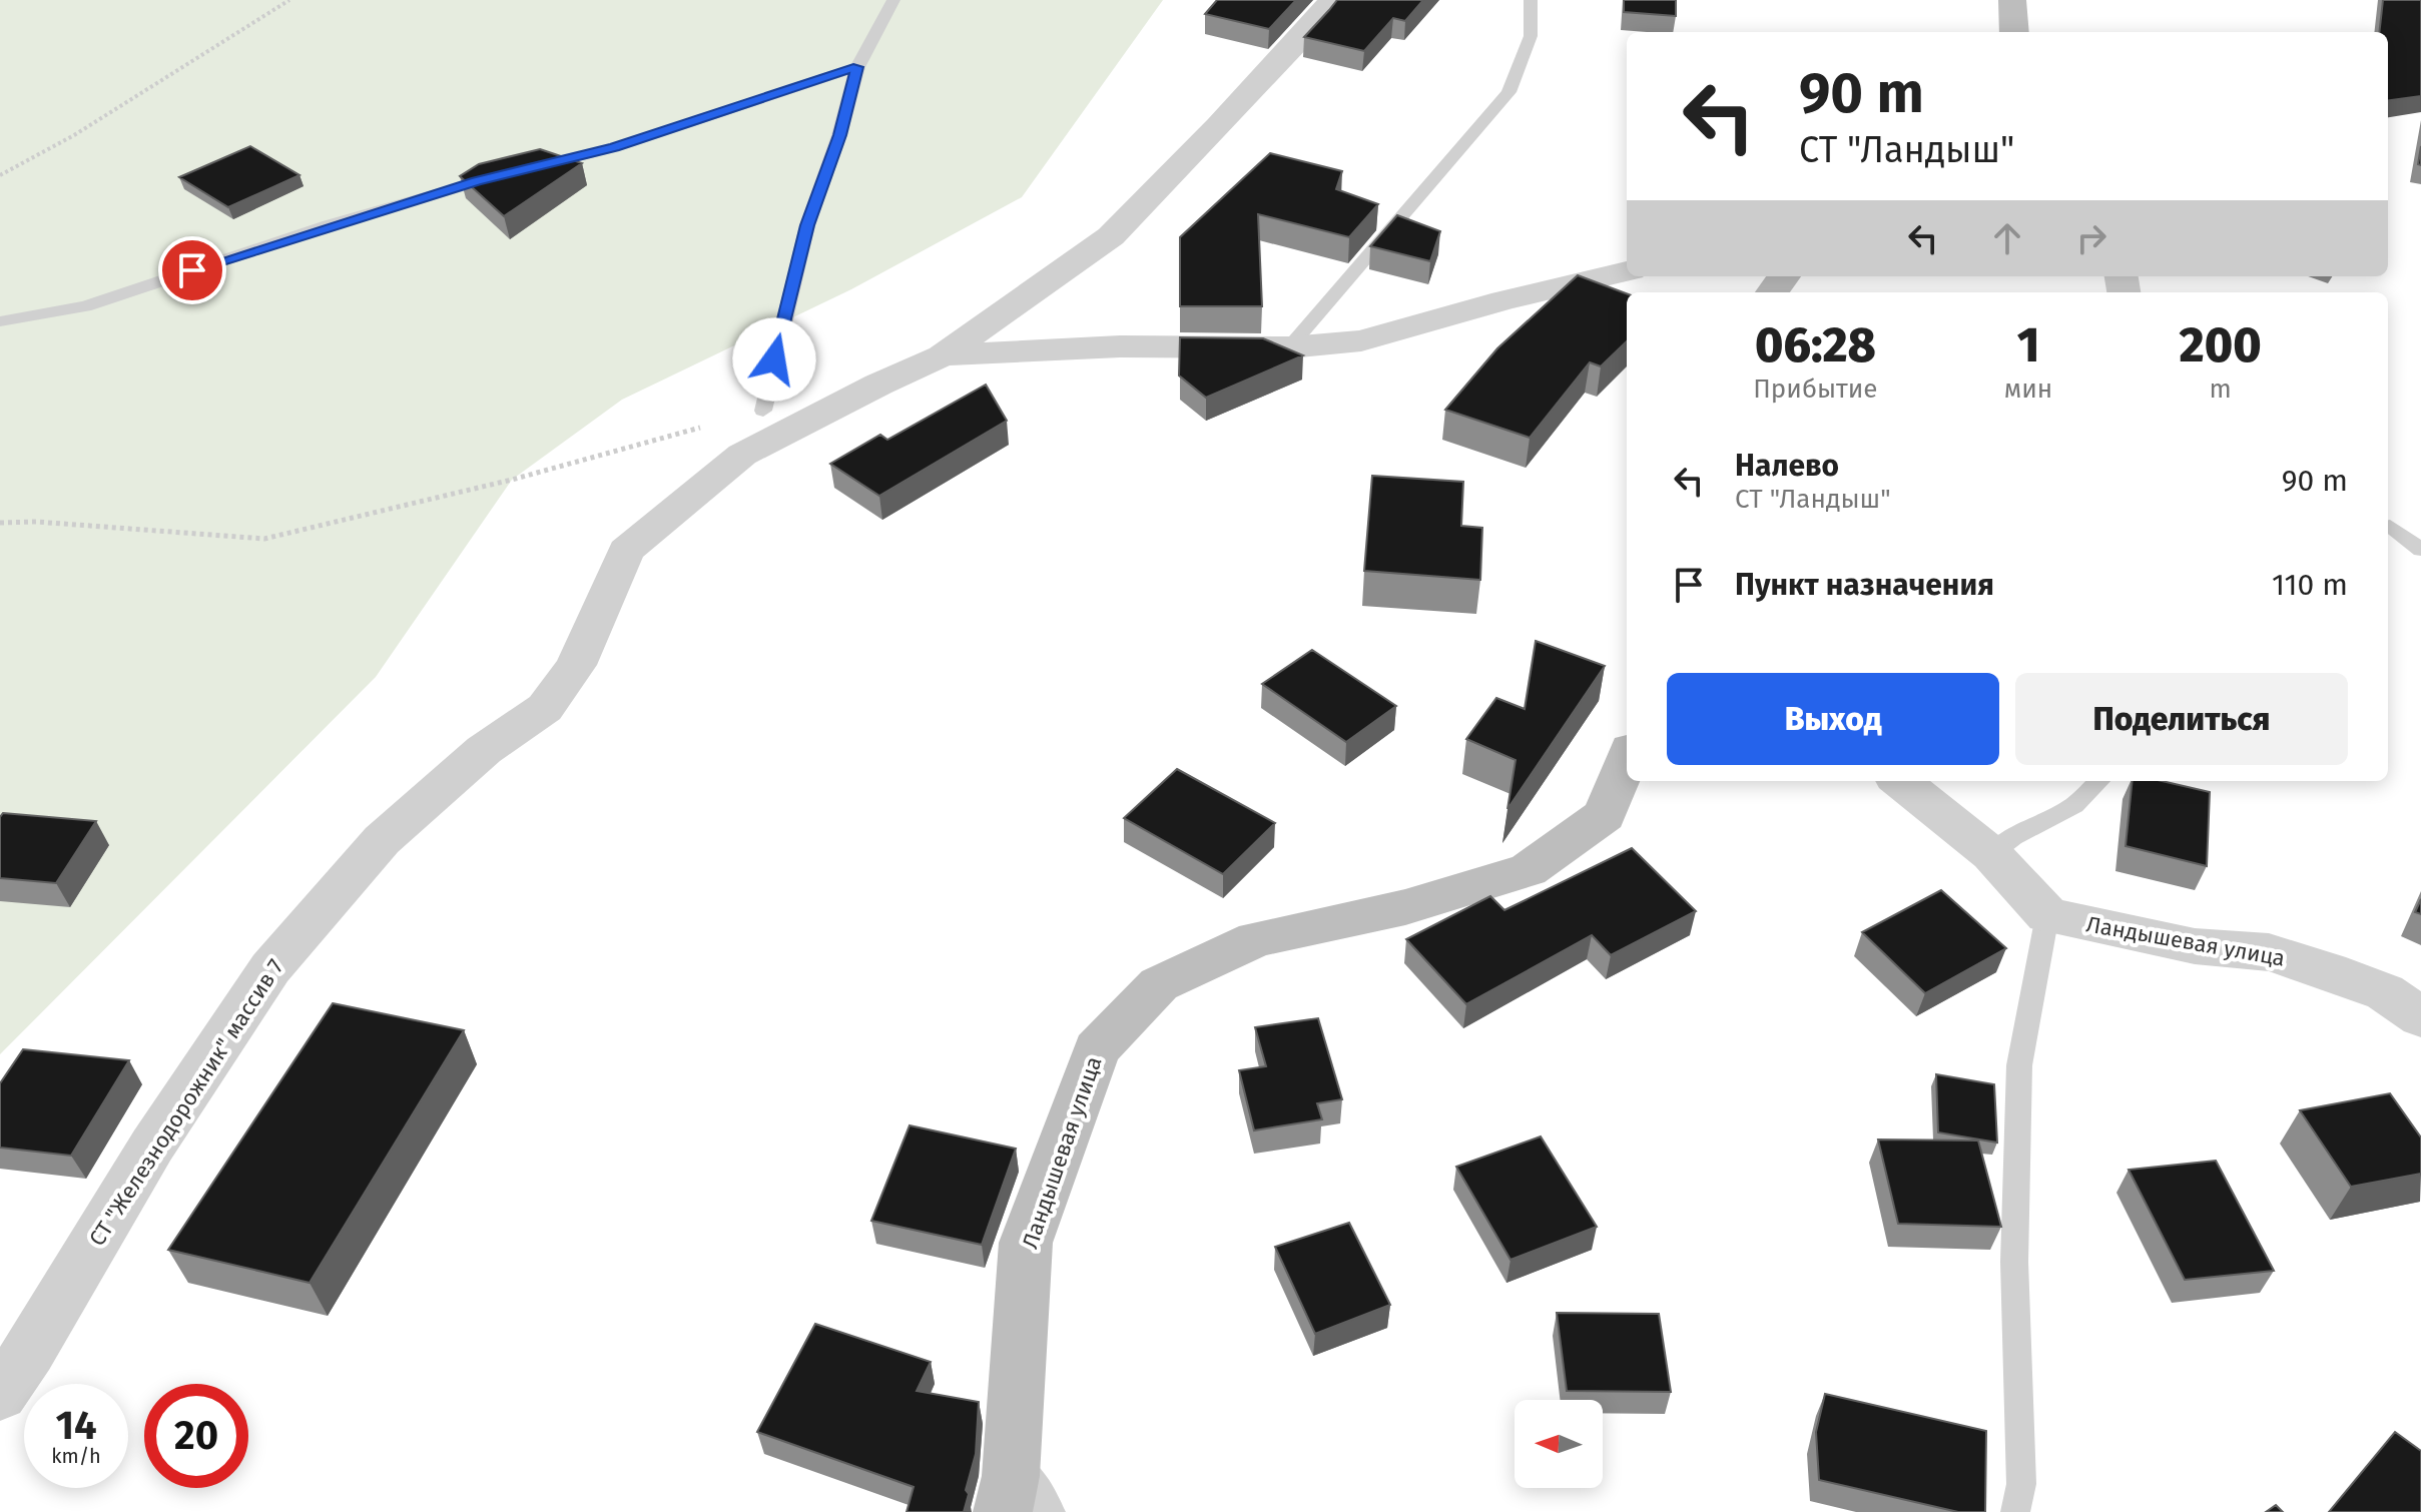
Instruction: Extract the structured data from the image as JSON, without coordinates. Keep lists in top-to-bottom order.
{
  "streets": {
    "street": ["Ландышевая улица", "СТ \"Железнодорожник\" массив 7"]
  },
  "north": "left",
  "page": {
    "turn": ["90 m", "СТ \"Ландыш\""],
    "eta": [
      "06:28",
      "Прибытие",
      "1",
      "мин",
      "200",
      "m"
    ],
    "list": [
      {
        "name": "Налево",
        "note": "СТ \"Ландыш\"",
        "value": "90 m"
      },
      {
        "name": "Пункт назначения",
        "value": "110 m"
      }
    ],
    "buttons": ["Выход", "Поделиться"],
    "speed": "14 km/h",
    "limit": "20"
  }
}
